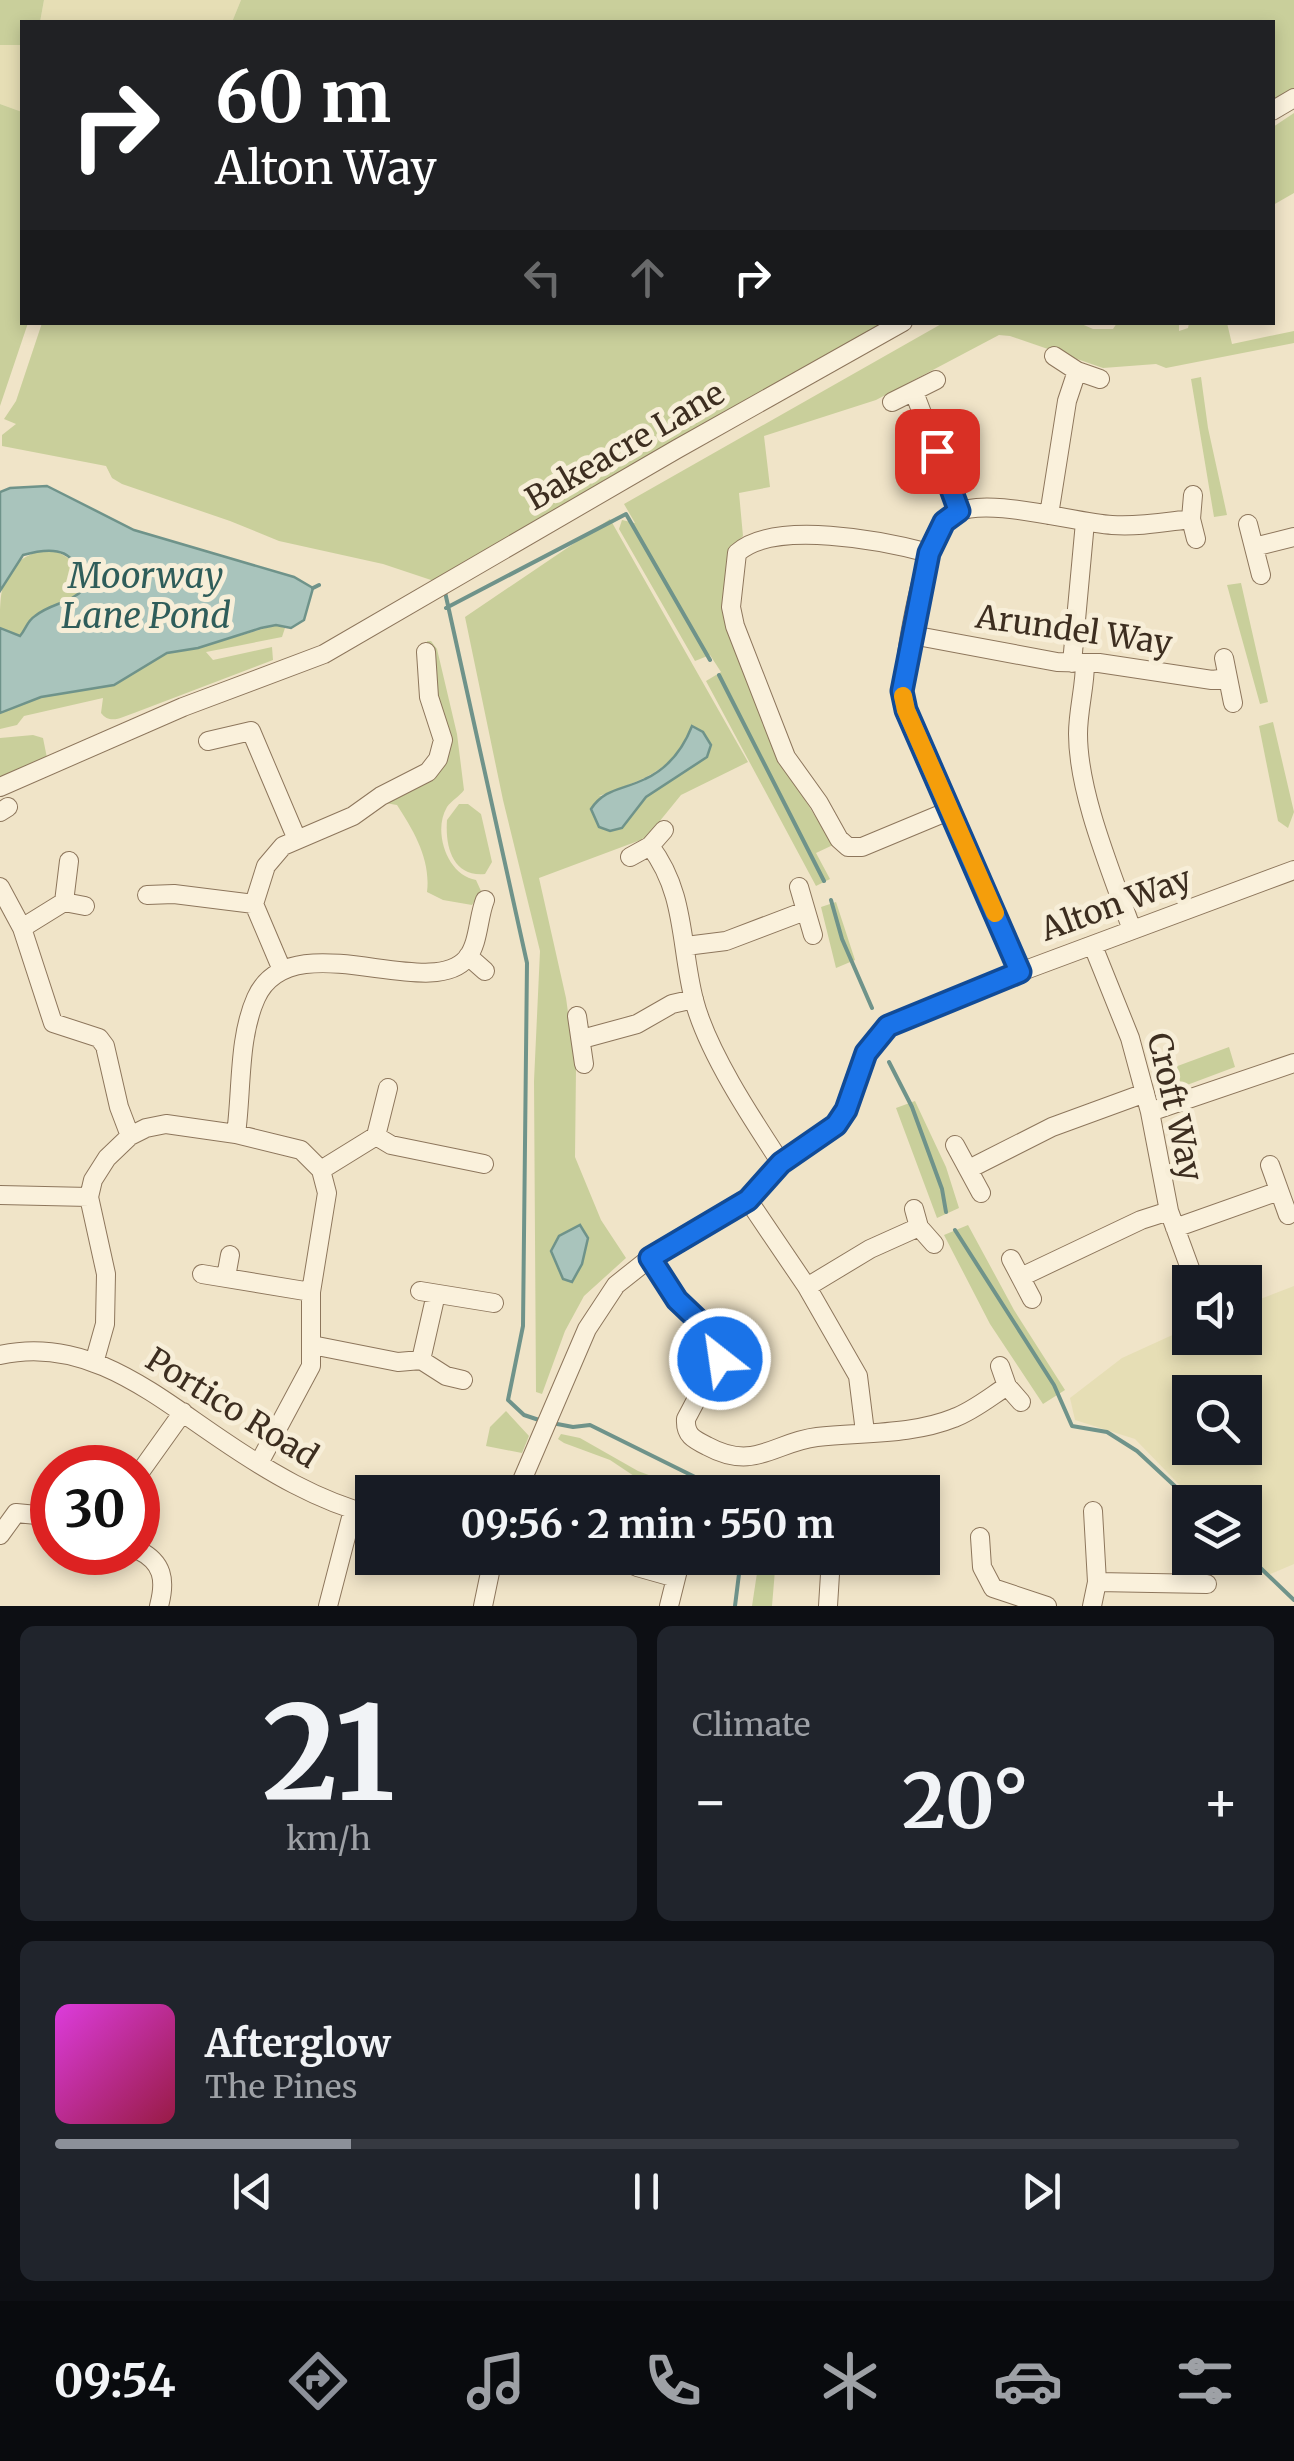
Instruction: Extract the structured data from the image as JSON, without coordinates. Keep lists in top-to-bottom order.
{
  "streets": {
    "street": [
      "Bakeacre Lane",
      "Arundel Way",
      "Alton Way",
      "Croft Way",
      "Portico Road"
    ]
  },
  "crossings": [
    ["Alton Way", "Croft Way"]
  ],
  "water": ["Moorway Lane Pond"],
  "page": {
    "turn": ["60 m", "Alton Way"],
    "limit": "30",
    "trip": "09:56 · 2 min · 550 m",
    "tile": [
      ["21", "km/h"],
      "Climate"
    ],
    "heat": ["−", "20°", "+"],
    "song": ["Afterglow", "The Pines"],
    "tabs": "09:54"
  }
}
